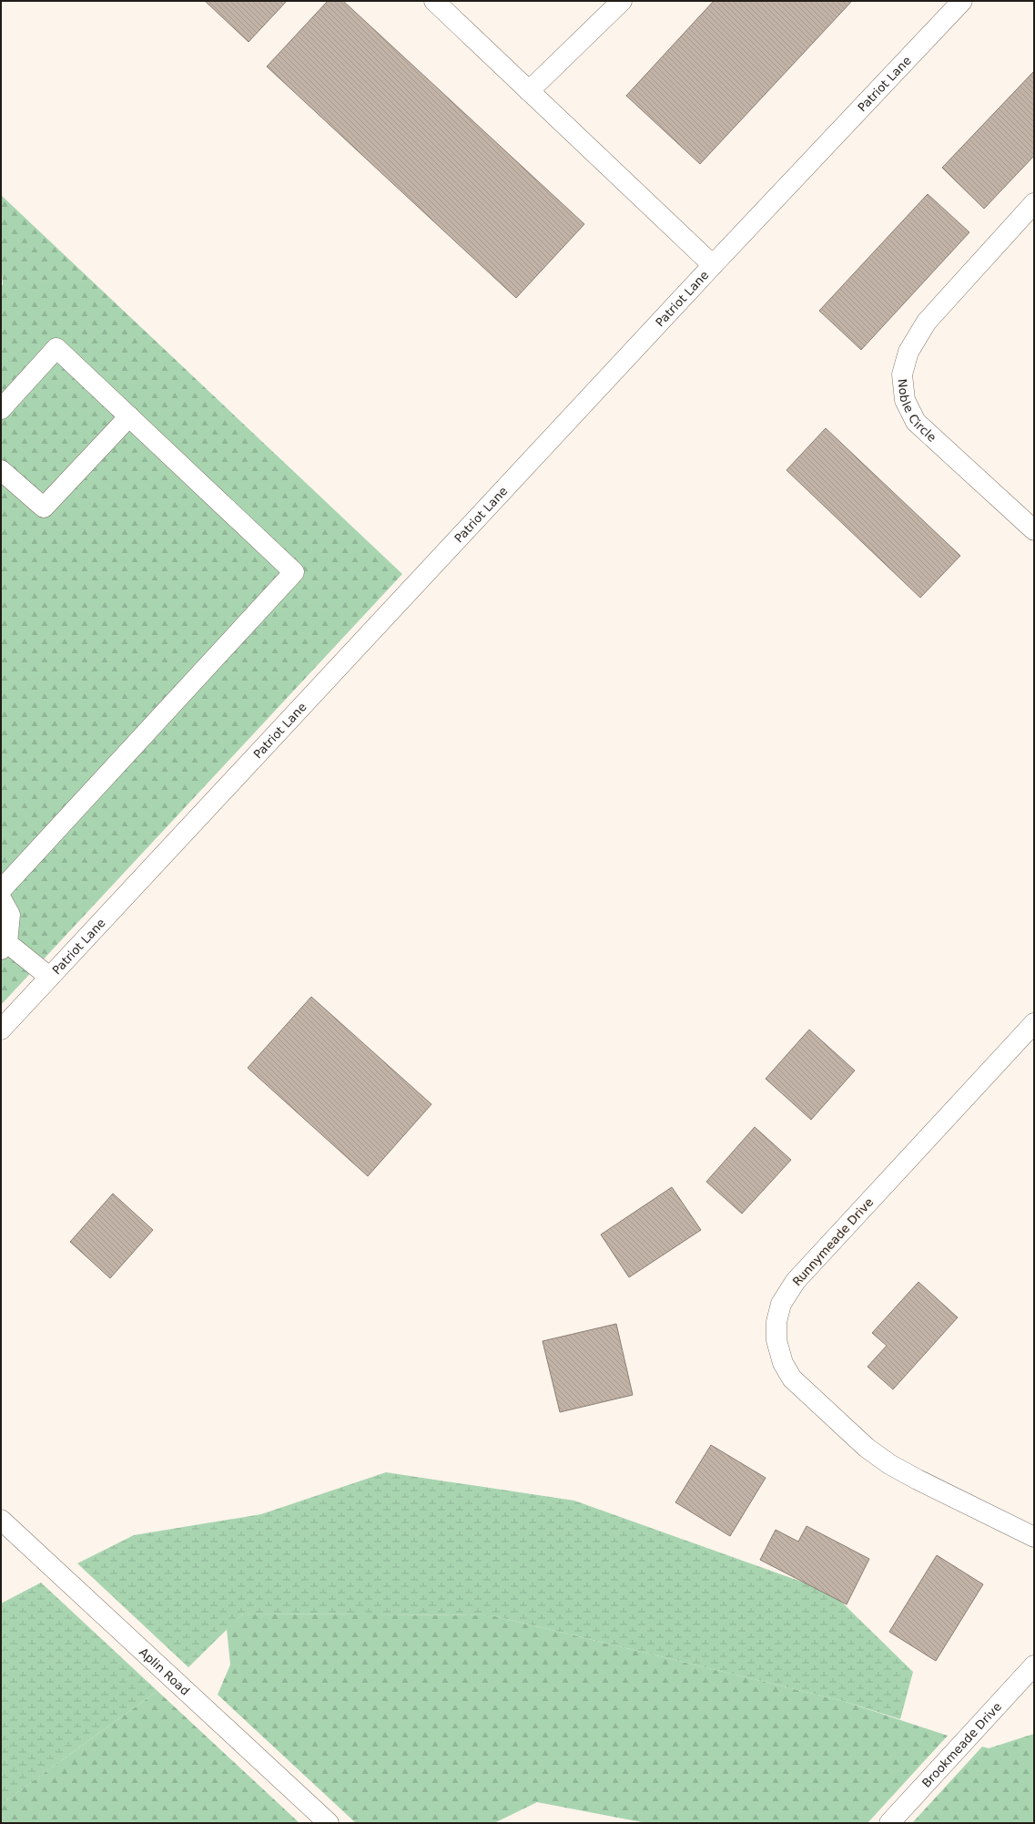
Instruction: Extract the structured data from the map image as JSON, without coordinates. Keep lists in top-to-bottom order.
{
  "streets": {
    "street": [
      "Patriot Lane",
      "Noble Circle",
      "Runnymeade Drive",
      "Aplin Road",
      "Brookmeade Drive"
    ]
  }
}
